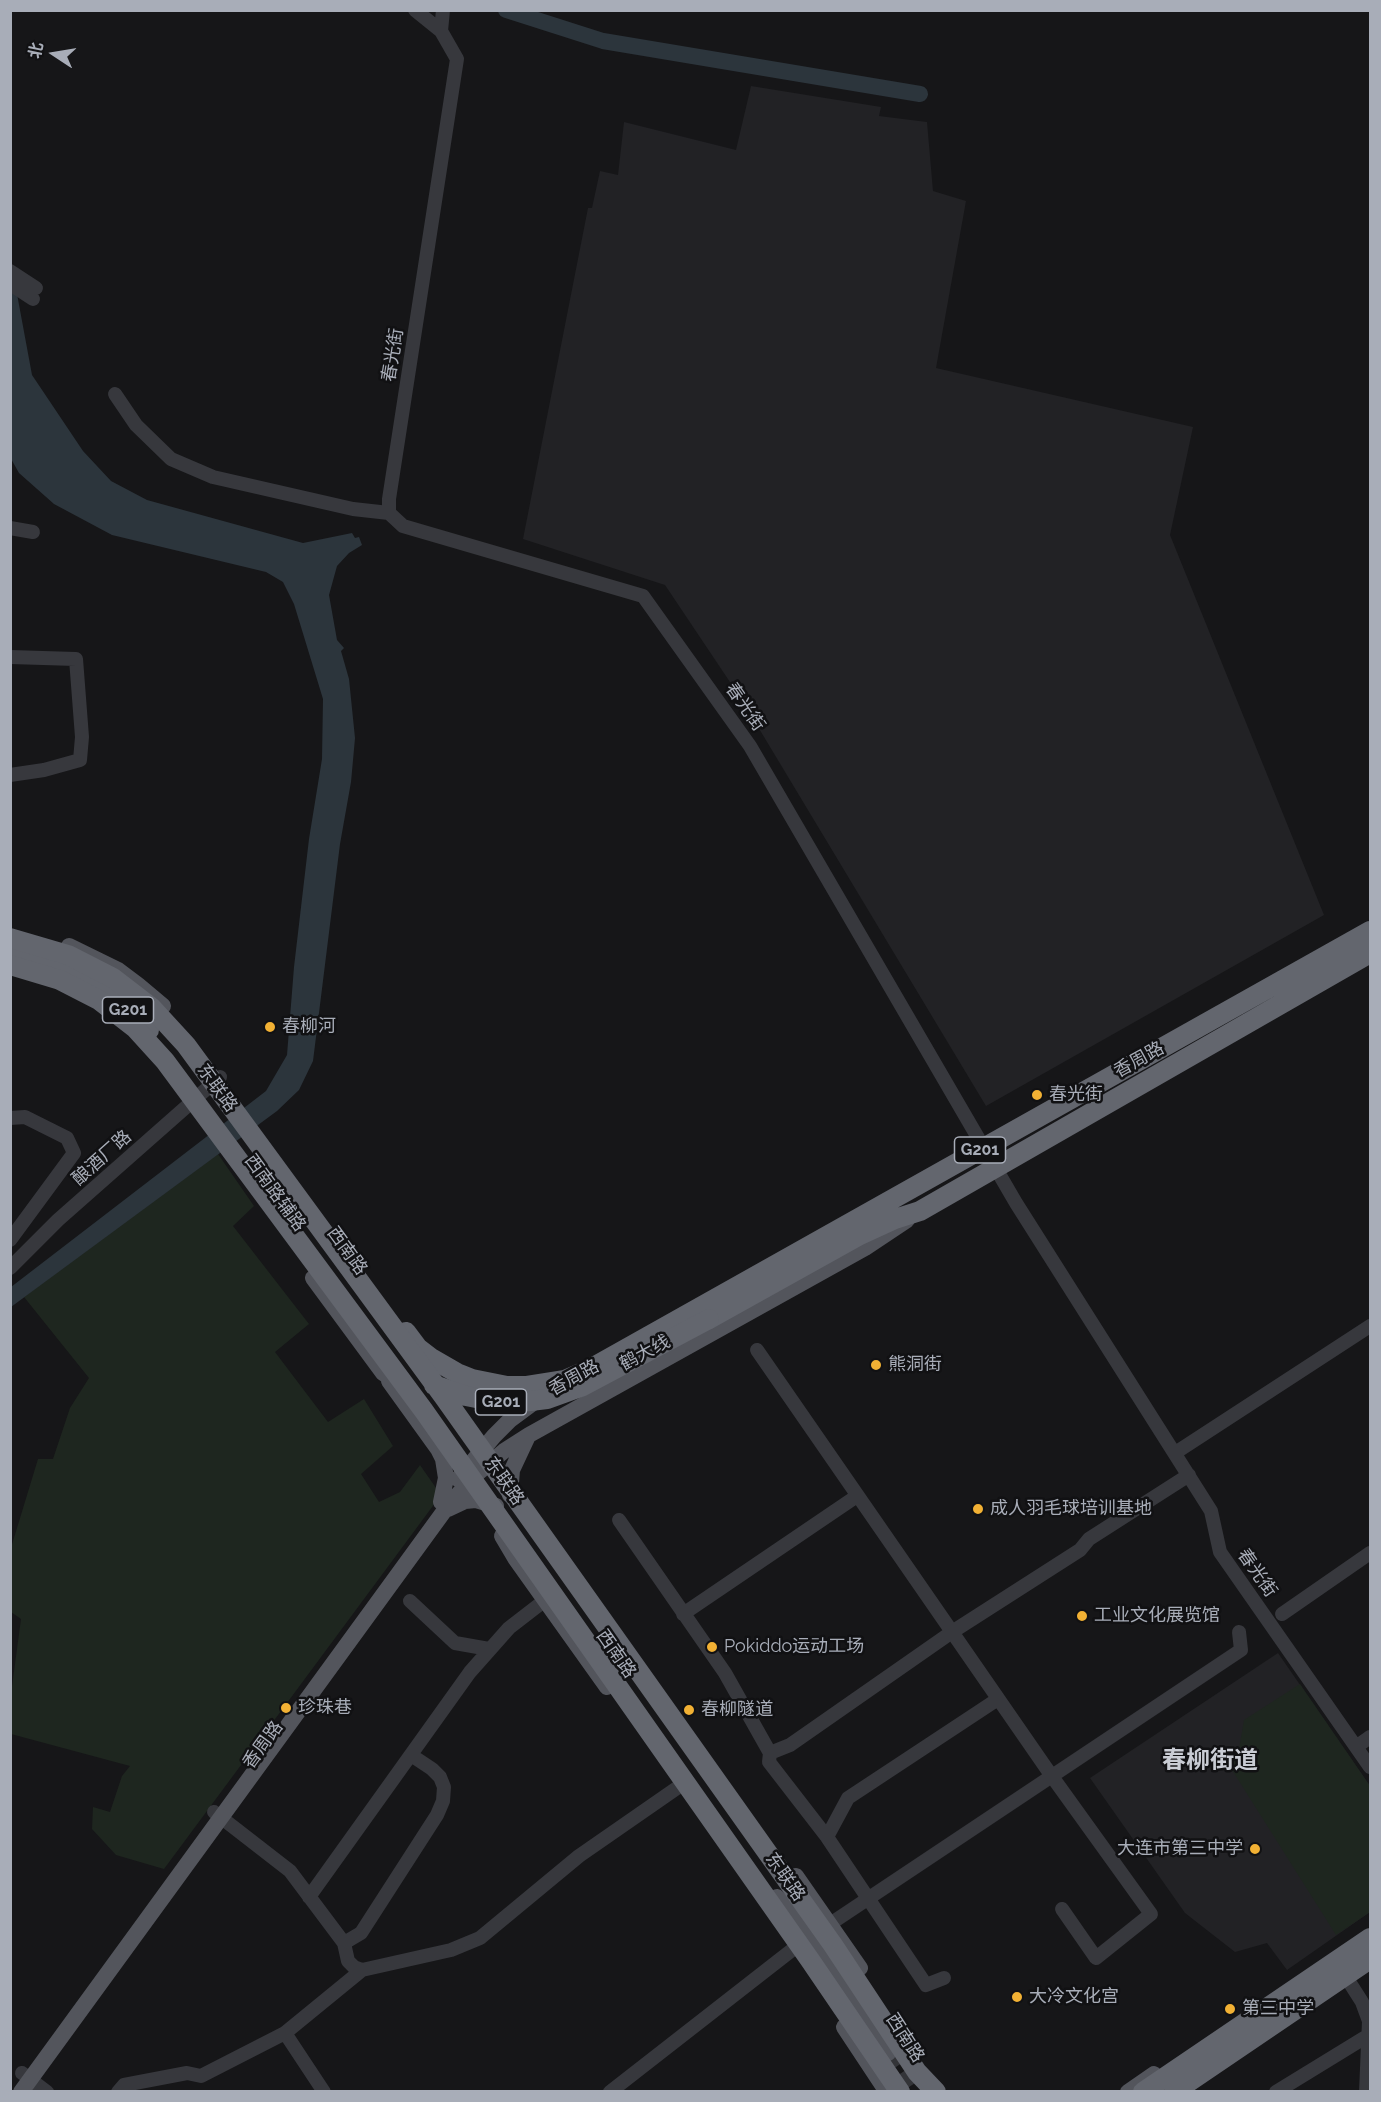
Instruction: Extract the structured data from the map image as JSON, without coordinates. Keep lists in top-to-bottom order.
{
  "streets": {
    "highway": [
      "G201",
      "香周路",
      "东联路",
      "西南路",
      "鹤大线"
    ],
    "main road": ["西南路辅路"],
    "street": ["春光街", "酿酒厂路"]
  },
  "crossings": [
    ["春光街", "香周路"],
    ["G201", "香周路"],
    ["G201", "西南路"],
    ["香周路", "东联路"],
    ["香周路", "西南路辅路"],
    ["香周路", "西南路"],
    ["香周路", "鹤大线"],
    ["东联路", "西南路辅路"],
    ["东联路", "西南路"],
    ["酿酒厂路", "西南路"],
    ["西南路辅路", "西南路"],
    ["西南路", "鹤大线"]
  ],
  "districts": ["春柳街道"],
  "places": [
    "春柳河",
    "春光街",
    "熊洞街",
    "成人羽毛球培训基地",
    "工业文化展览馆",
    "Pokiddo运动工场",
    "珍珠巷",
    "春柳隧道",
    "大连市第三中学",
    "大冷文化宫",
    "第三中学"
  ],
  "north": "left"
}
